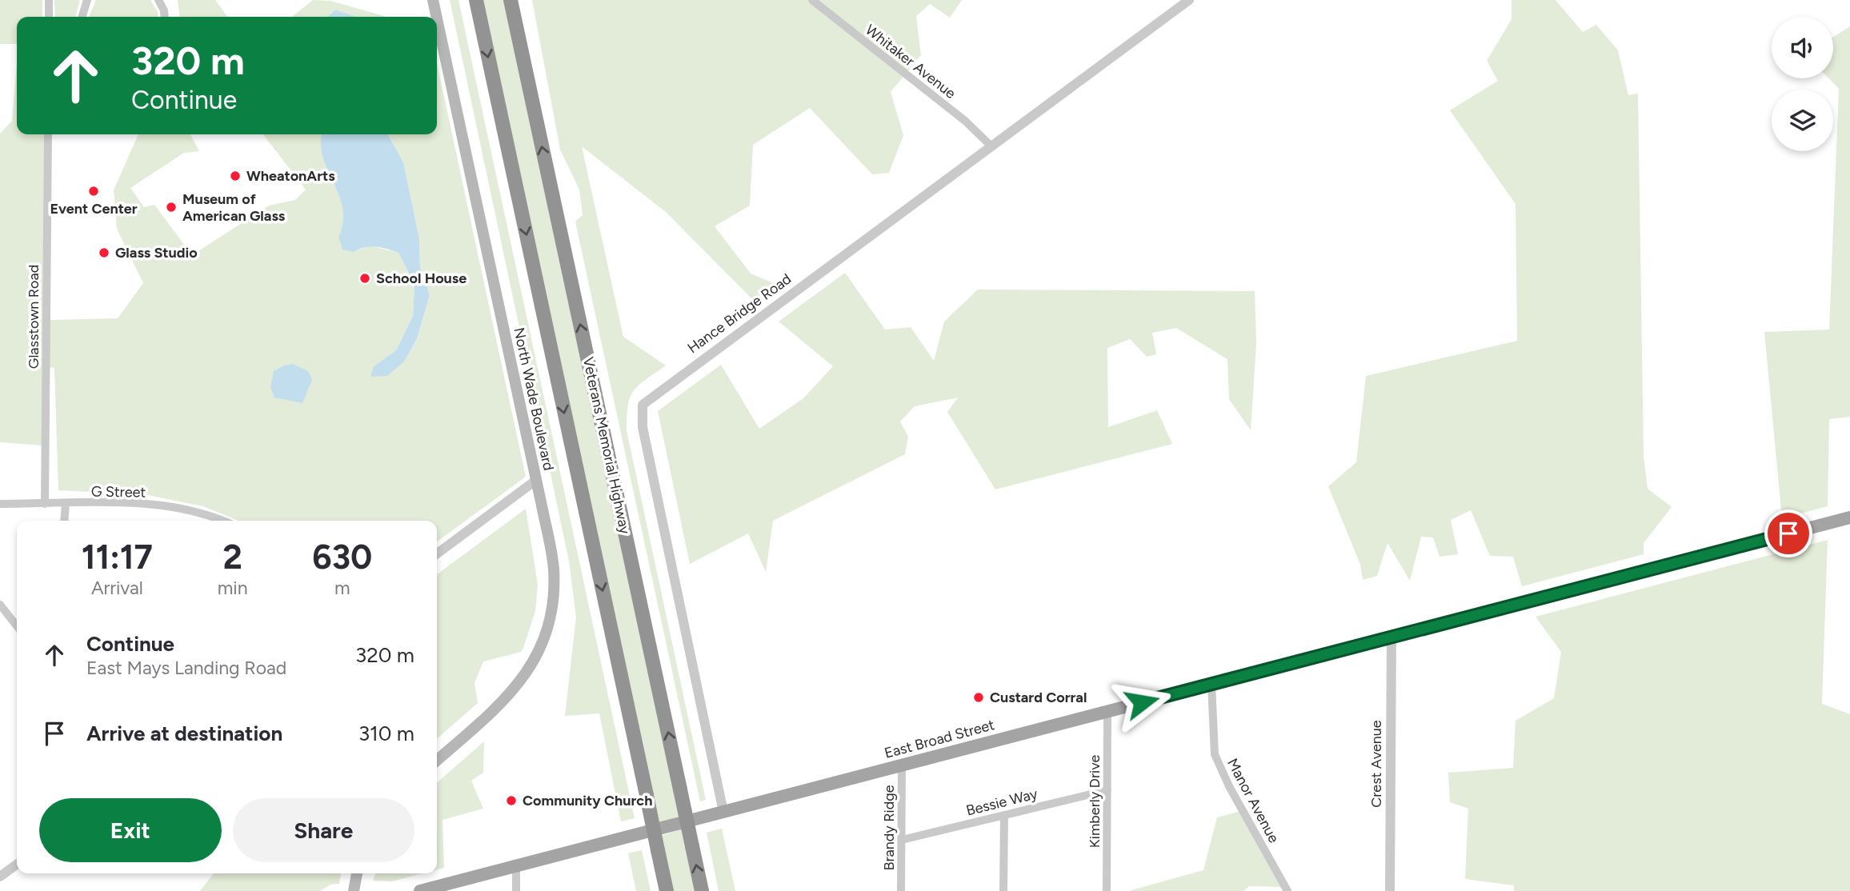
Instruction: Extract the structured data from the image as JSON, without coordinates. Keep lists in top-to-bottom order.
{
  "streets": {
    "highway": ["Veterans Memorial Highway"],
    "main road": ["North Wade Boulevard", "East Broad Street"],
    "street": [
      "Whitaker Avenue",
      "Hance Bridge Road",
      "Glasstown Road",
      "G Street",
      "Crest Avenue",
      "Manor Avenue",
      "Kimberly Drive",
      "Bessie Way",
      "Brandy Ridge"
    ]
  },
  "crossings": [
    ["Whitaker Avenue", "Hance Bridge Road"],
    ["Hance Bridge Road", "East Broad Street"],
    ["Glasstown Road", "G Street"],
    ["East Broad Street", "Crest Avenue"],
    ["East Broad Street", "Manor Avenue"],
    ["East Broad Street", "Kimberly Drive"],
    ["East Broad Street", "Brandy Ridge"],
    ["Kimberly Drive", "Bessie Way"],
    ["Bessie Way", "Brandy Ridge"]
  ],
  "places": [
    "WheatonArts",
    "Event Center",
    "Museum of American Glass",
    "Glass Studio",
    "School House",
    "Custard Corral",
    "Community Church"
  ],
  "page": {
    "turn": ["320 m", "Continue"],
    "eta": [
      "11:17",
      "Arrival",
      "2",
      "min",
      "630",
      "m"
    ],
    "list": [
      {
        "name": "Continue",
        "note": "East Mays Landing Road",
        "value": "320 m"
      },
      {
        "name": "Arrive at destination",
        "value": "310 m"
      }
    ],
    "buttons": ["Exit", "Share"]
  }
}
